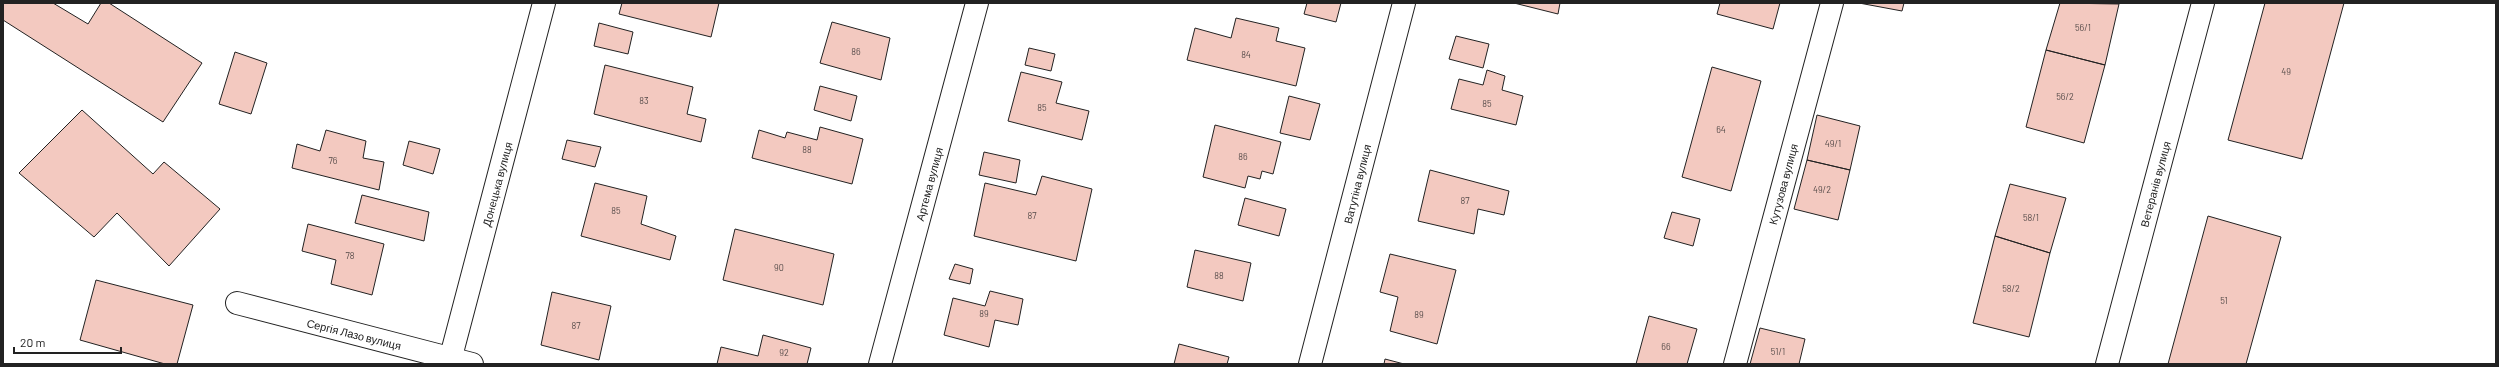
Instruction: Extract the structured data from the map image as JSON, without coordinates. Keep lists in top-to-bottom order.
{
  "streets": {
    "street": [
      "Донецька вулиця",
      "Артема вулиця",
      "Ватутіна вулиця",
      "Кутузова вулиця",
      "Ветеранів вулиця",
      "Сергія Лазо вулиця"
    ]
  },
  "crossings": [
    ["Донецька вулиця", "Сергія Лазо вулиця"]
  ],
  "house_numbers": [
    "56/1",
    "86",
    "84",
    "49",
    "56/2",
    "83",
    "85",
    "85",
    "64",
    "49/1",
    "88",
    "86",
    "76",
    "49/2",
    "87",
    "85",
    "87",
    "58/1",
    "78",
    "90",
    "88",
    "58/2",
    "51",
    "89",
    "89",
    "87",
    "66",
    "51/1",
    "92"
  ],
  "scale_bar": "20 m"
}
